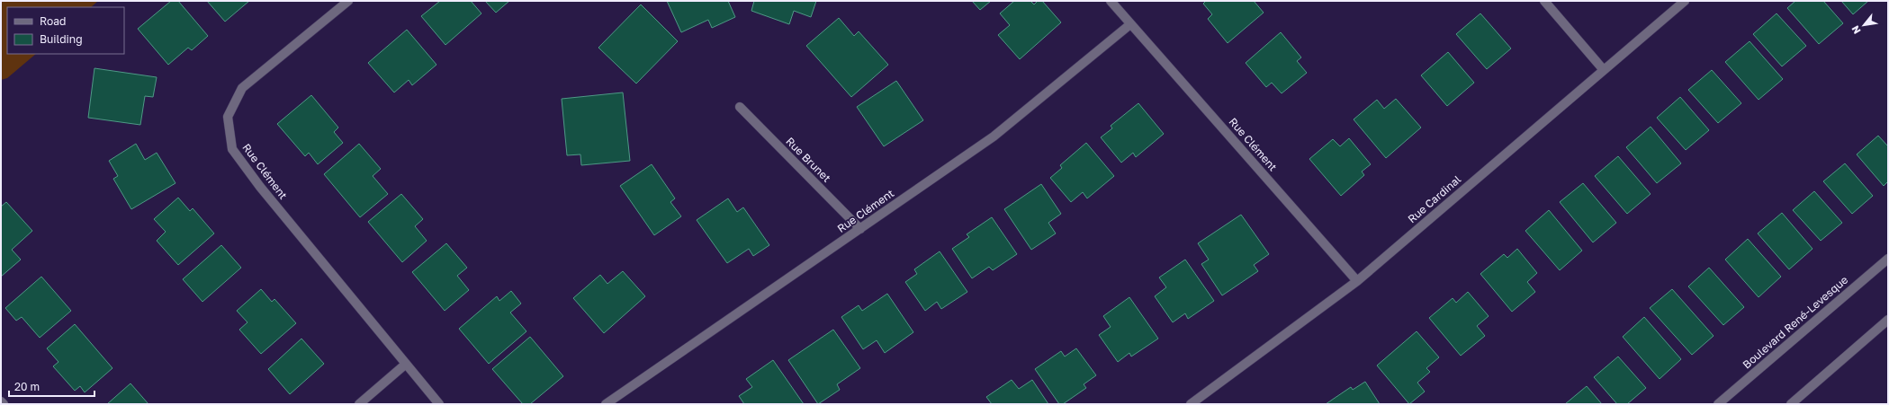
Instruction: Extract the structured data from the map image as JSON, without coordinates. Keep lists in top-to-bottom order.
{
  "streets": {
    "street": [
      "Rue Clément",
      "Rue Brunet",
      "Rue Cardinal",
      "Boulevard René-Levesque"
    ]
  },
  "crossings": [
    ["Rue Clément", "Rue Brunet"],
    ["Rue Clément", "Rue Cardinal"]
  ],
  "legend": ["Road", "Building"],
  "scale_bar": "20 m",
  "north": "bottom left"
}
